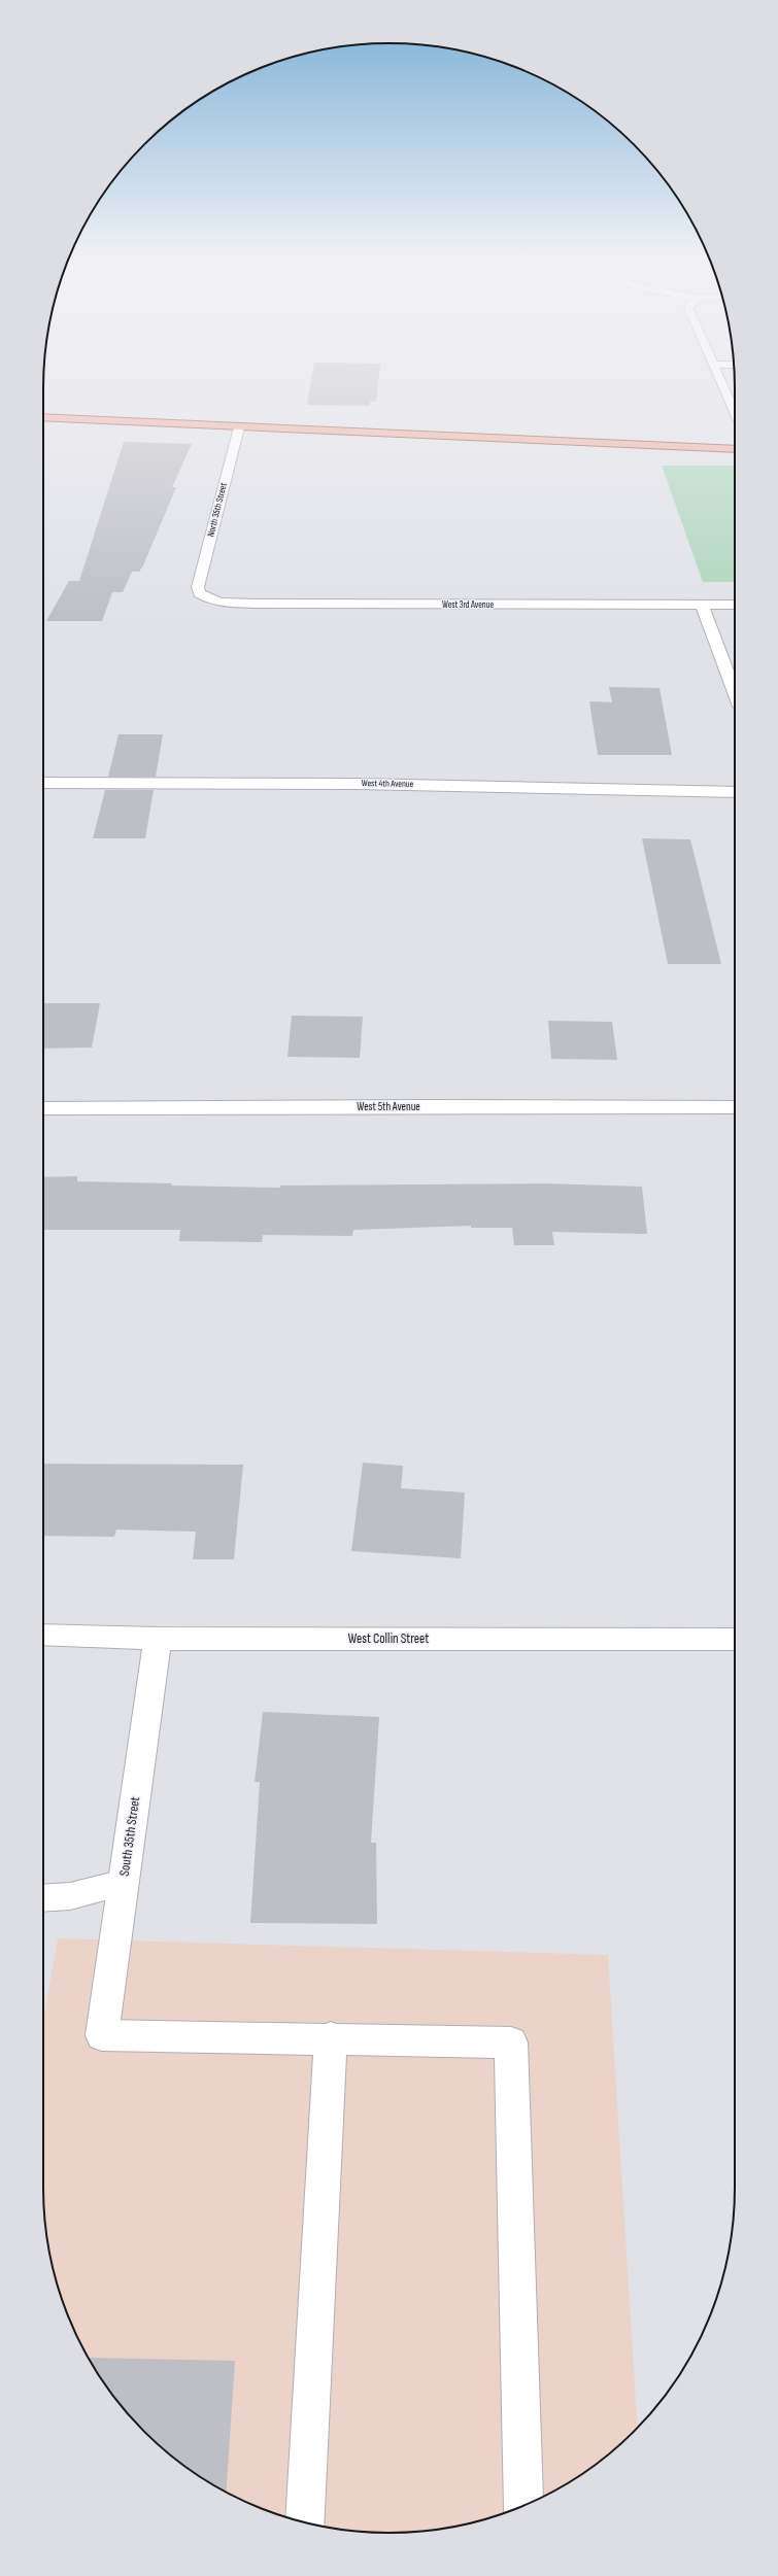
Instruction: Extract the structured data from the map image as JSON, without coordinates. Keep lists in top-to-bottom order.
{
  "streets": {
    "street": [
      "North 35th Street",
      "West 3rd Avenue",
      "West 4th Avenue",
      "West 5th Avenue",
      "West Collin Street",
      "South 35th Street"
    ]
  },
  "crossings": [
    ["North 35th Street", "West 3rd Avenue"],
    ["West Collin Street", "South 35th Street"]
  ]
}
